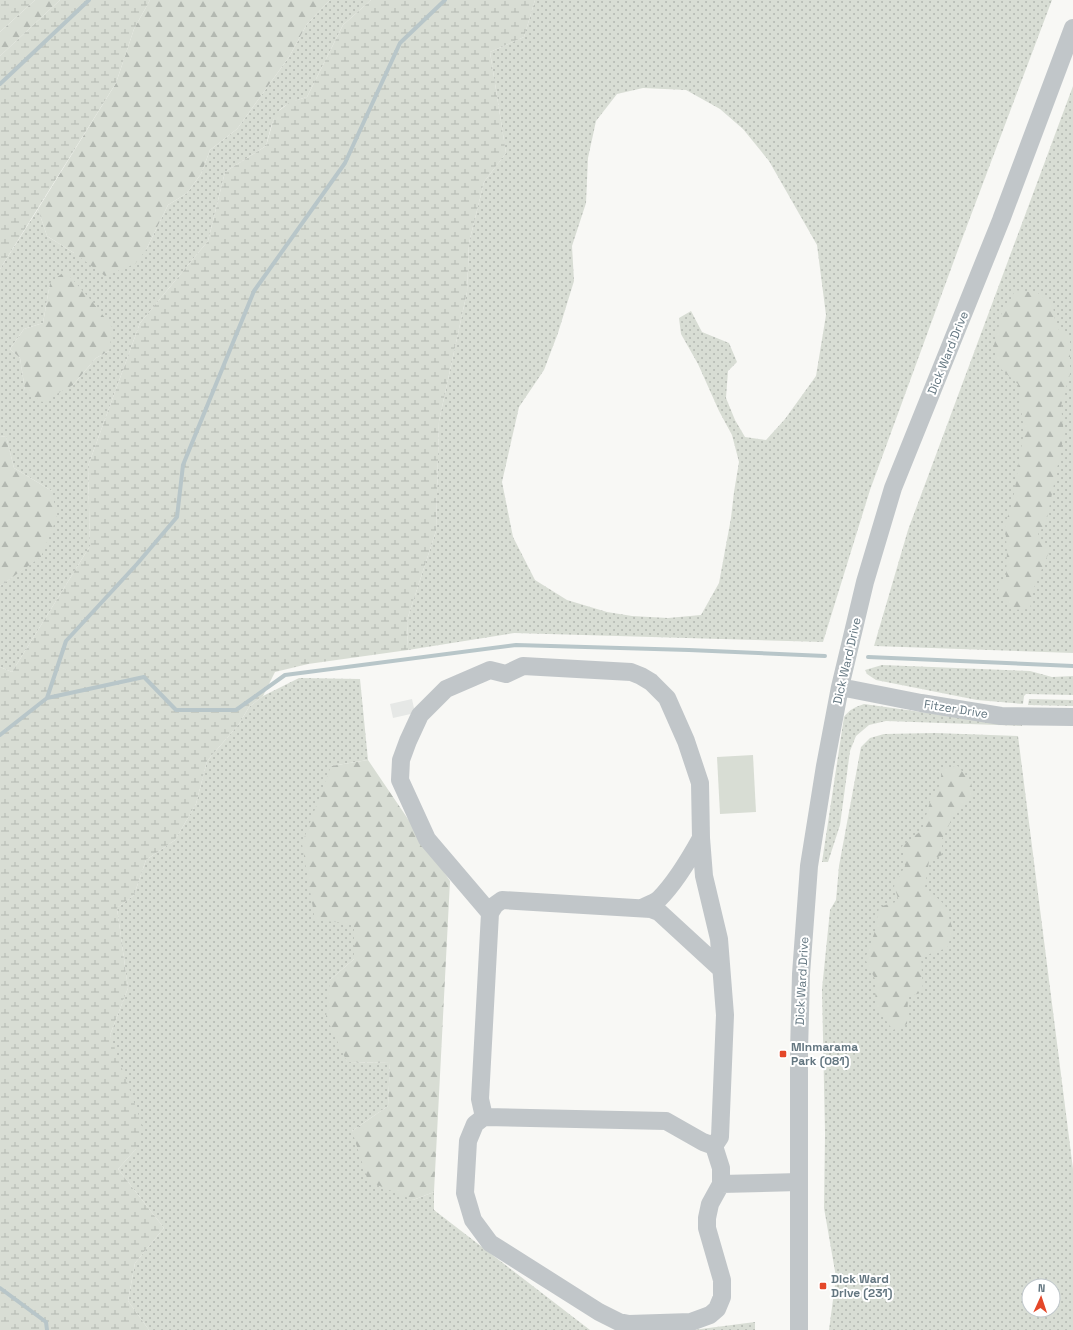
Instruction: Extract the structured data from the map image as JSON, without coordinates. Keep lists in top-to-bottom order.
{
  "streets": {
    "street": ["Dick Ward Drive", "Fitzer Drive"]
  },
  "crossings": [
    ["Dick Ward Drive", "Fitzer Drive"]
  ],
  "places": {
    "transit": ["Minmarama Park (081)", "Dick Ward Drive (231)"]
  },
  "north": "top"
}
